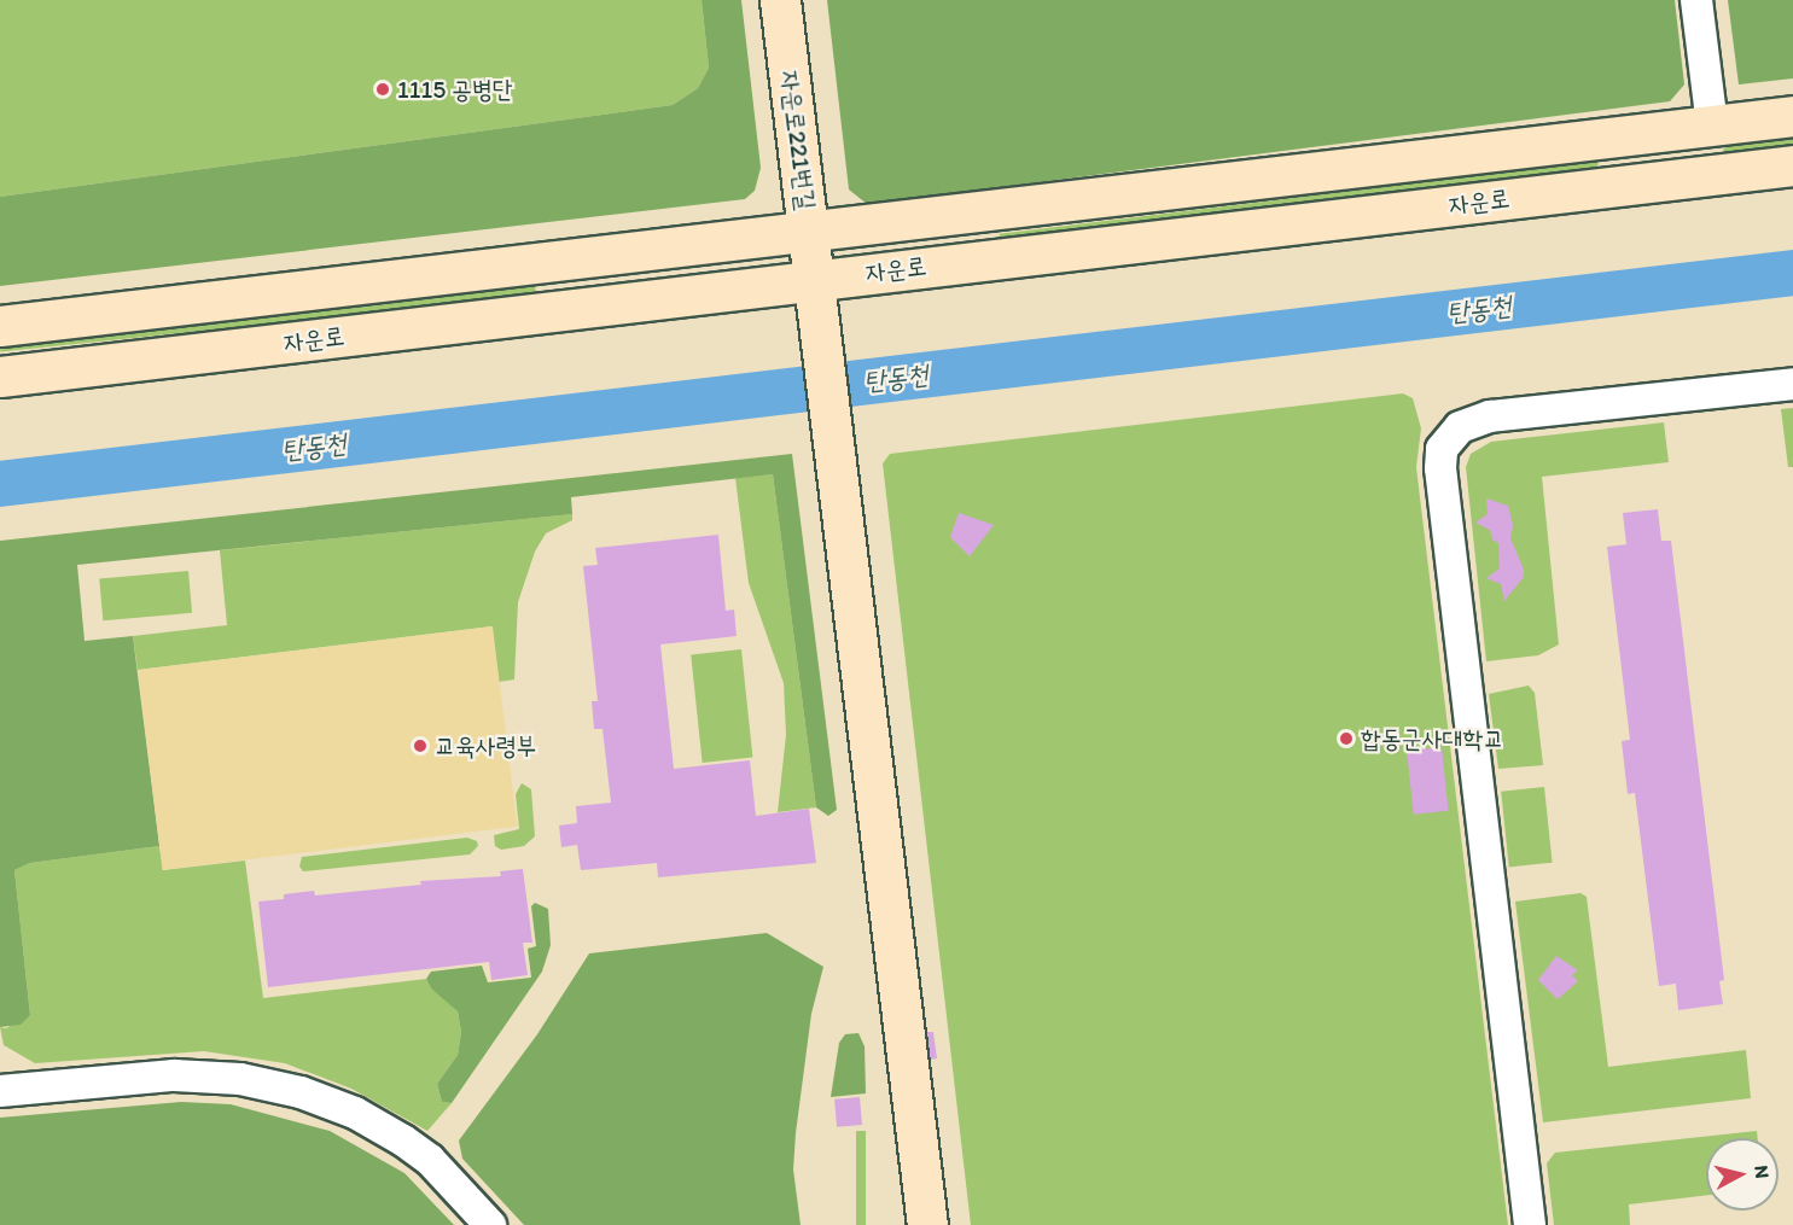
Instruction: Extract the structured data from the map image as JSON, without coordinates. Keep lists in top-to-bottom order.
{
  "streets": {
    "street": ["자운로221번길", "자운로"]
  },
  "crossings": [
    ["자운로221번길", "자운로"]
  ],
  "water": ["탄동천"],
  "places": ["1115 공병단", "합동군사대학교", "교육사령부"],
  "north": "right"
}
